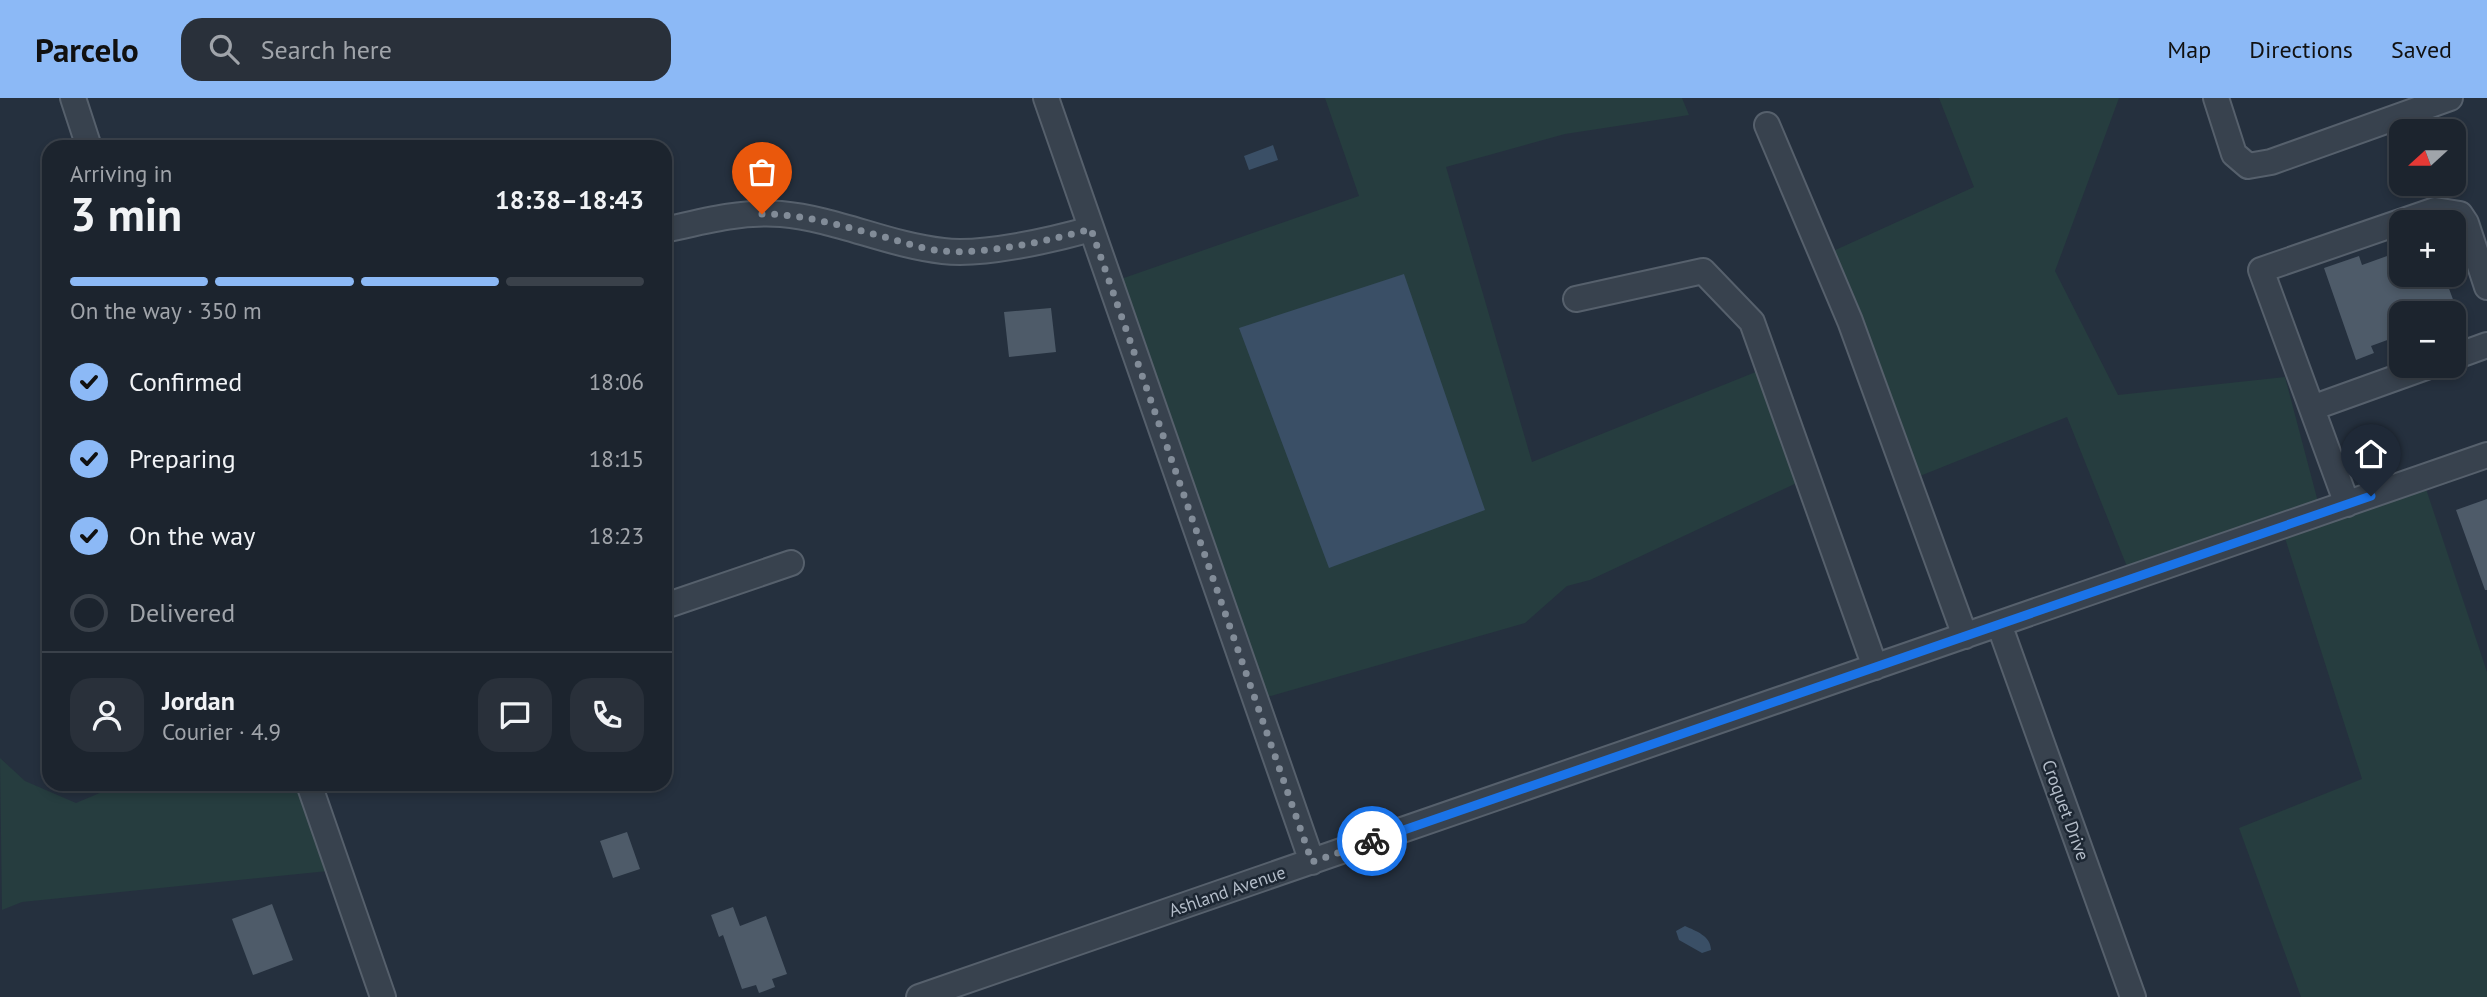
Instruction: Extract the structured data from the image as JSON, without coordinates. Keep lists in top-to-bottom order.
{
  "streets": {
    "street": ["Croquet Drive", "Ashland Avenue"]
  },
  "crossings": [
    ["Croquet Drive", "Ashland Avenue"]
  ],
  "north": "left",
  "page": {
    "header": "Parcelo",
    "search": "Search here",
    "nav": ["Map", "Directions", "Saved"],
    "map_buttons": ["+", "−"],
    "heading": ["3 min", "Arriving in", "18:38–18:43"],
    "panel": ["Jordan", "Courier · 4.9"],
    "bar": "On the way · 350 m",
    "list": [
      ["Confirmed", "18:06"],
      ["Preparing", "18:15"],
      ["On the way", "18:23"],
      "Delivered"
    ]
  }
}
